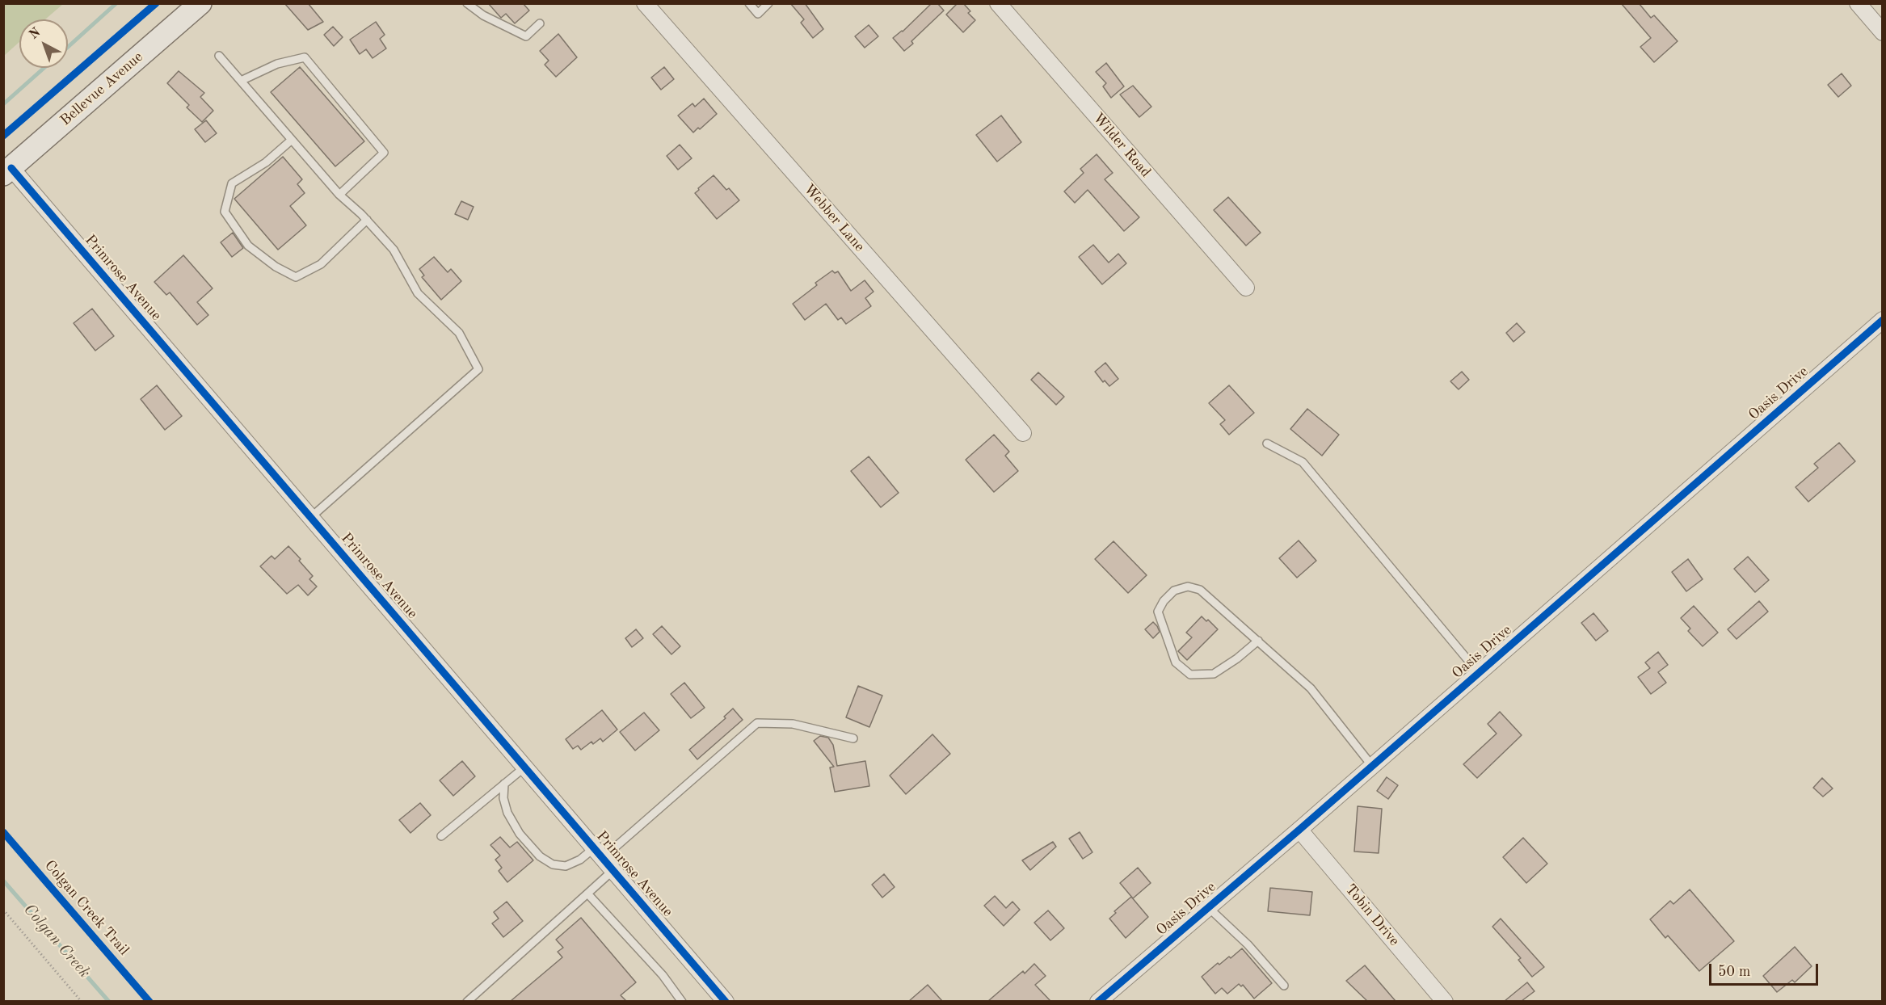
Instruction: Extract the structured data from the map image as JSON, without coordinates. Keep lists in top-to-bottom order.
{
  "streets": {
    "street": [
      "Bellevue Avenue",
      "Wilder Road",
      "Webber Lane",
      "Primrose Avenue",
      "Oasis Drive",
      "Tobin Drive"
    ],
    "cycle path": ["Colgan Creek Trail"]
  },
  "crossings": [
    ["Bellevue Avenue", "Primrose Avenue"],
    ["Oasis Drive", "Tobin Drive"]
  ],
  "water": ["Colgan Creek"],
  "scale_bar": "50 m",
  "north": "top left"
}
